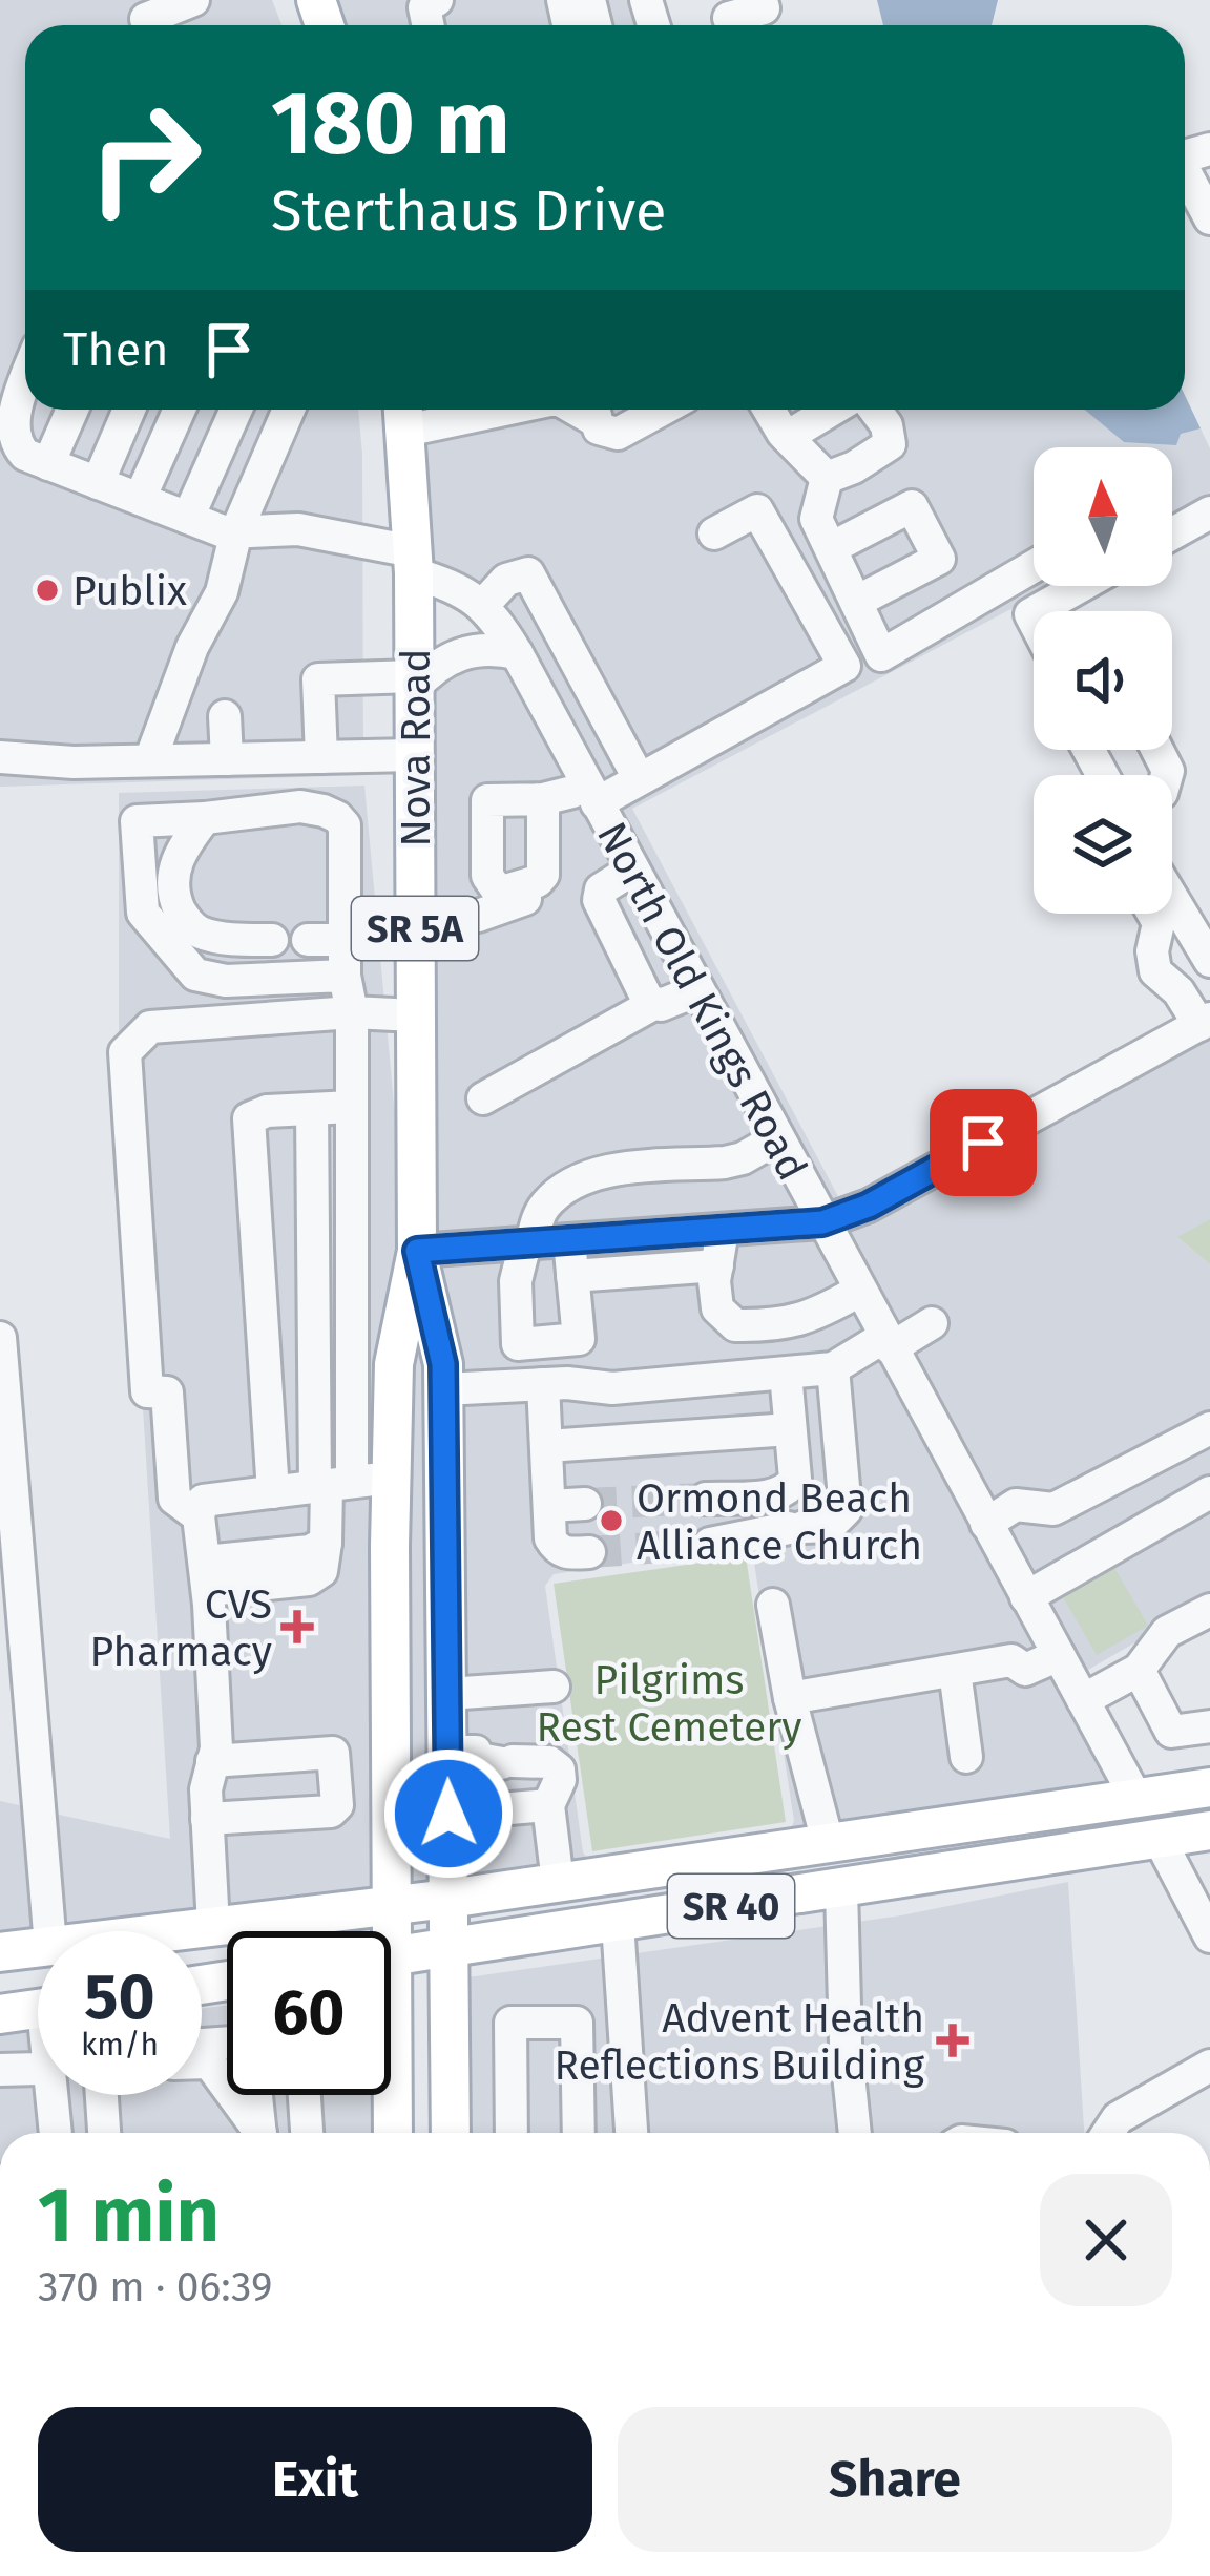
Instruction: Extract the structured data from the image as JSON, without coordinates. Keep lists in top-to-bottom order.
{
  "streets": {
    "main road": ["Nova Road", "SR 5A", "SR 40"],
    "street": ["North Old Kings Road"]
  },
  "crossings": [
    ["Nova Road", "SR 5A"],
    ["Nova Road", "North Old Kings Road"],
    ["Nova Road", "SR 40"],
    ["SR 5A", "SR 40"],
    ["North Old Kings Road", "SR 40"]
  ],
  "parks": ["Pilgrims Rest Cemetery"],
  "places": {
    "other": ["Publix", "Ormond Beach Alliance Church"],
    "health": ["CVS Pharmacy", "Advent Health Reflections Building"]
  },
  "north": "top",
  "page": {
    "turn": ["180 m", "Sterthaus Drive"],
    "then": "Then",
    "speed": "50 km/h",
    "limit": "60",
    "heading": ["1 min", "370 m · 06:39"],
    "buttons": ["Exit", "Share"]
  }
}
